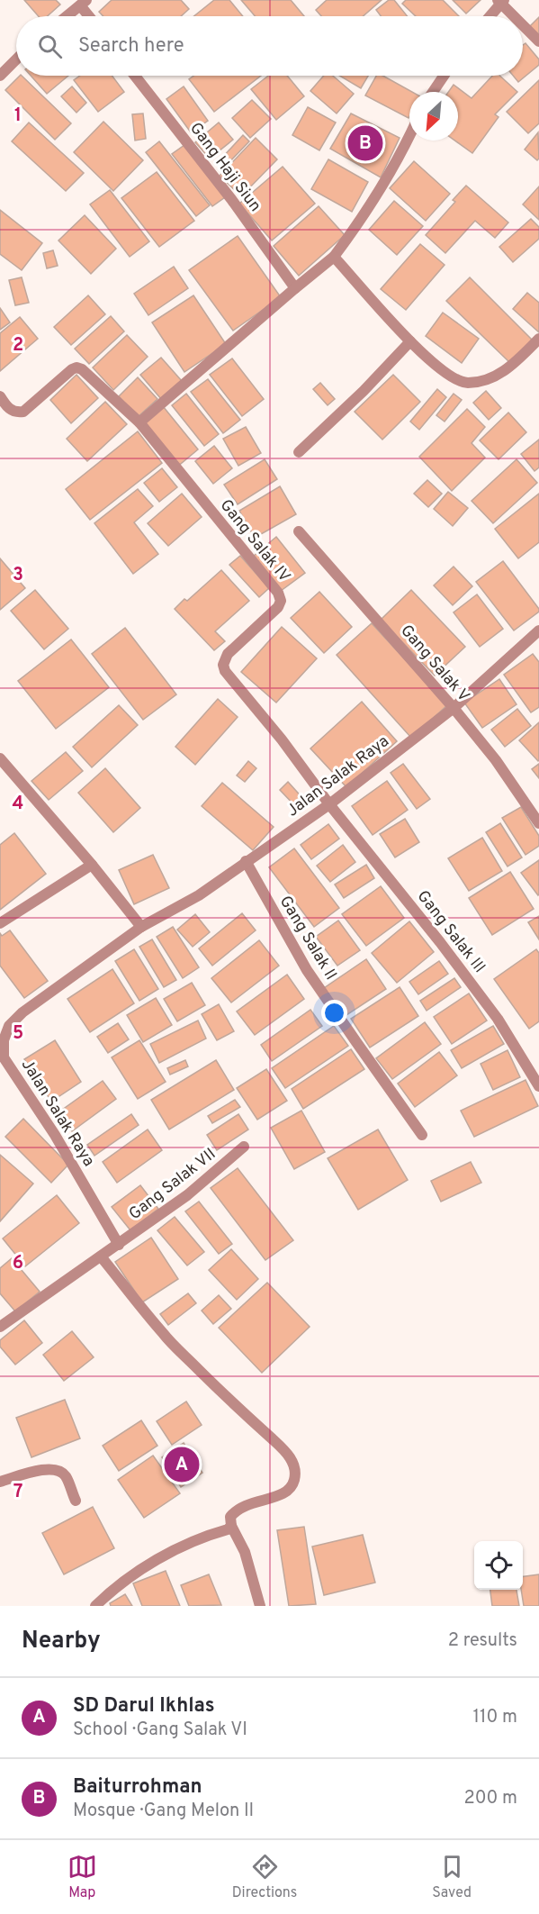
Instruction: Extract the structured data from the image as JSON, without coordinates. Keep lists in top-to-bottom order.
{
  "streets": {
    "street": [
      "Gang Haji Siun",
      "Gang Salak IV",
      "Gang Salak V",
      "Jalan Salak Raya",
      "Gang Salak III",
      "Gang Salak II",
      "Gang Salak VII"
    ]
  },
  "crossings": [
    ["Gang Salak IV", "Jalan Salak Raya"],
    ["Gang Salak IV", "Gang Salak III"],
    ["Gang Salak V", "Jalan Salak Raya"],
    ["Jalan Salak Raya", "Gang Salak III"],
    ["Jalan Salak Raya", "Gang Salak II"],
    ["Jalan Salak Raya", "Gang Salak VII"]
  ],
  "north": "bottom left",
  "page": {
    "search": "Search here",
    "pins": ["B", "A"],
    "heading": ["Nearby", "2 results"],
    "list": [
      {
        "mark": "A",
        "name": "SD Darul Ikhlas",
        "note": "School · Gang Salak VI",
        "value": "110 m"
      },
      {
        "mark": "B",
        "name": "Baiturrohman",
        "note": "Mosque · Gang Melon II",
        "value": "200 m"
      }
    ],
    "nav": ["Map", "Directions", "Saved"]
  },
  "grid": {
    "rows": [
      "1",
      "2",
      "3",
      "4",
      "5",
      "6",
      "7"
    ]
  }
}
